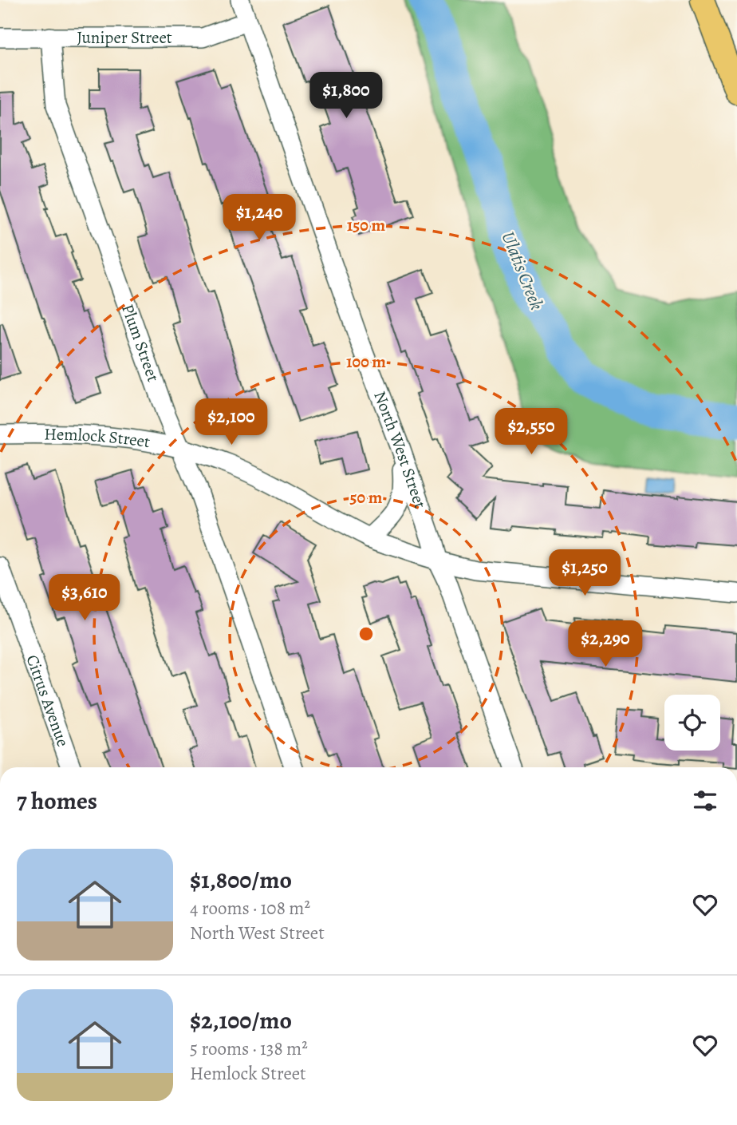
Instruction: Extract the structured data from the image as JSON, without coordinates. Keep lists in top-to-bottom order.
{
  "streets": {
    "street": [
      "Juniper Street",
      "Plum Street",
      "Hemlock Street",
      "North West Street",
      "Citrus Avenue"
    ]
  },
  "crossings": [
    ["Juniper Street", "Plum Street"],
    ["Juniper Street", "North West Street"],
    ["Plum Street", "Hemlock Street"],
    ["Hemlock Street", "North West Street"]
  ],
  "water": ["Ulatis Creek"],
  "page": {
    "price": [
      "$1,800",
      "$1,240",
      "$2,100",
      "$2,550",
      "$1,250",
      "$3,610",
      "$2,290"
    ],
    "heading": "7 homes",
    "list": [
      {
        "name": "$1,800/mo",
        "note": "4 rooms · 108 m² · North West Street"
      },
      {
        "name": "$2,100/mo",
        "note": "5 rooms · 138 m² · Hemlock Street"
      }
    ]
  },
  "rings": ["150 m", "100 m", "50 m"]
}
